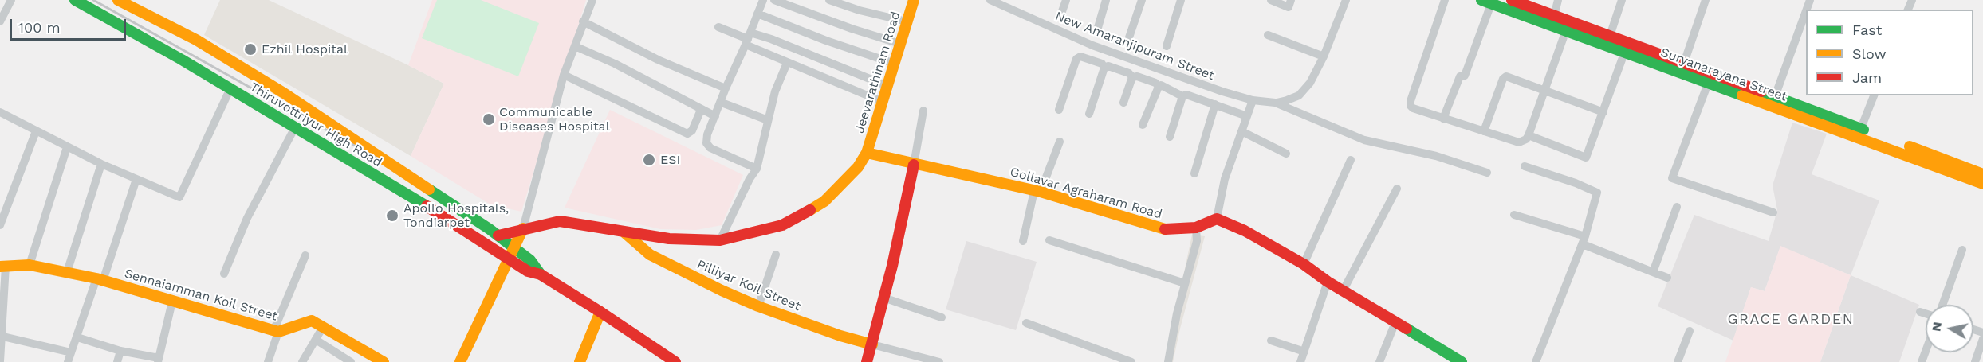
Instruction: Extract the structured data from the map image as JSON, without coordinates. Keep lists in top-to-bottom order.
{
  "streets": {
    "main road": [
      "Jeevarathinam Road",
      "Suryanarayana Street",
      "Thiruvottriyur High Road",
      "Gollavar Agraharam Road",
      "Pilliyar Koil Street",
      "Sennaiamman Koil Street"
    ],
    "street": ["New Amaranjipuram Street"]
  },
  "crossings": [
    ["Jeevarathinam Road", "Thiruvottriyur High Road"],
    ["Jeevarathinam Road", "Gollavar Agraharam Road"],
    ["Jeevarathinam Road", "Pilliyar Koil Street"]
  ],
  "districts": ["GRACE GARDEN"],
  "places": [
    "Ezhil Hospital",
    "Communicable Diseases Hospital",
    "ESI",
    "Apollo Hospitals, Tondiarpet"
  ],
  "legend": ["Fast", "Slow", "Jam"],
  "scale_bar": "100 m",
  "north": "left"
}
